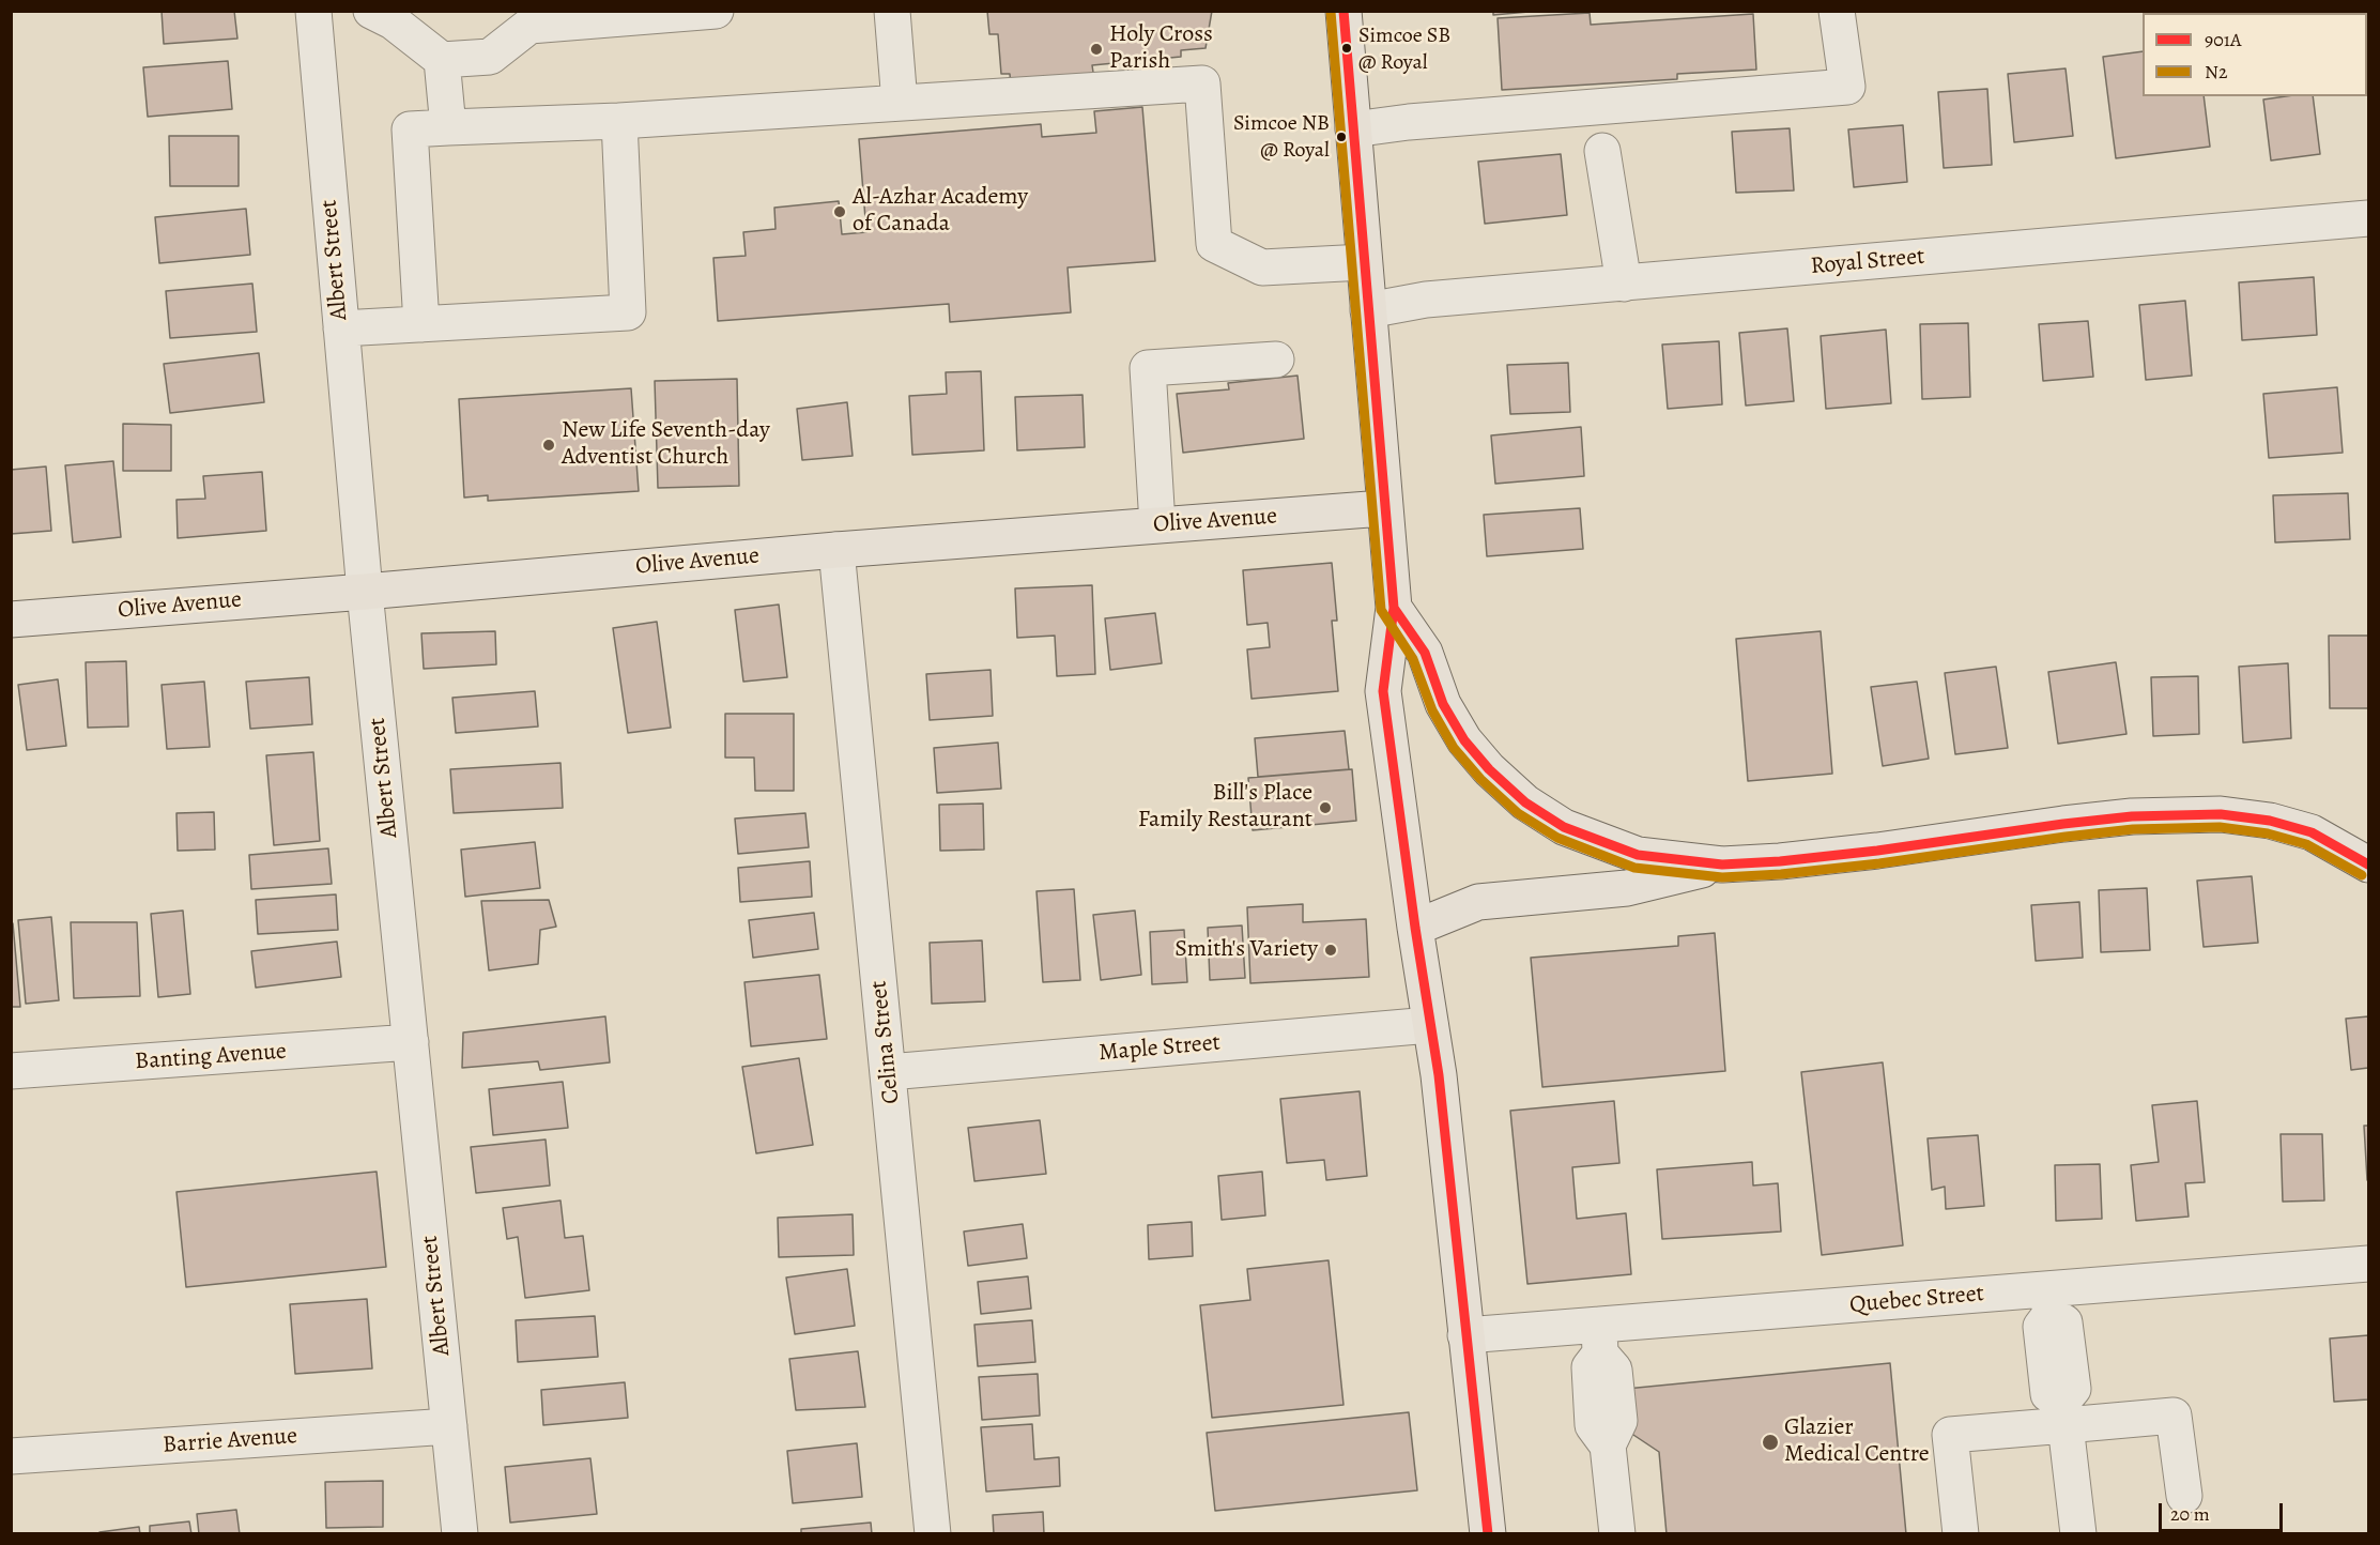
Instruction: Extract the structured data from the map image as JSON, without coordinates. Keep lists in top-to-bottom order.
{
  "streets": {
    "main road": ["Olive Avenue"],
    "street": [
      "Albert Street",
      "Royal Street",
      "Celina Street",
      "Maple Street",
      "Banting Avenue",
      "Quebec Street",
      "Barrie Avenue"
    ]
  },
  "crossings": [
    ["Albert Street", "Olive Avenue"],
    ["Albert Street", "Banting Avenue"],
    ["Albert Street", "Barrie Avenue"],
    ["Olive Avenue", "Celina Street"],
    ["Celina Street", "Maple Street"]
  ],
  "places": [
    "Simcoe SB @ Royal",
    "Holy Cross Parish",
    "Simcoe NB @ Royal",
    "Al-Azhar Academy of Canada",
    "New Life Seventh-day Adventist Church",
    "Bill's Place Family Restaurant",
    "Smith's Variety",
    "Glazier Medical Centre"
  ],
  "lines": ["transit line 901A", "transit line N2"],
  "legend": ["901A", "N2"],
  "scale_bar": "20 m"
}
